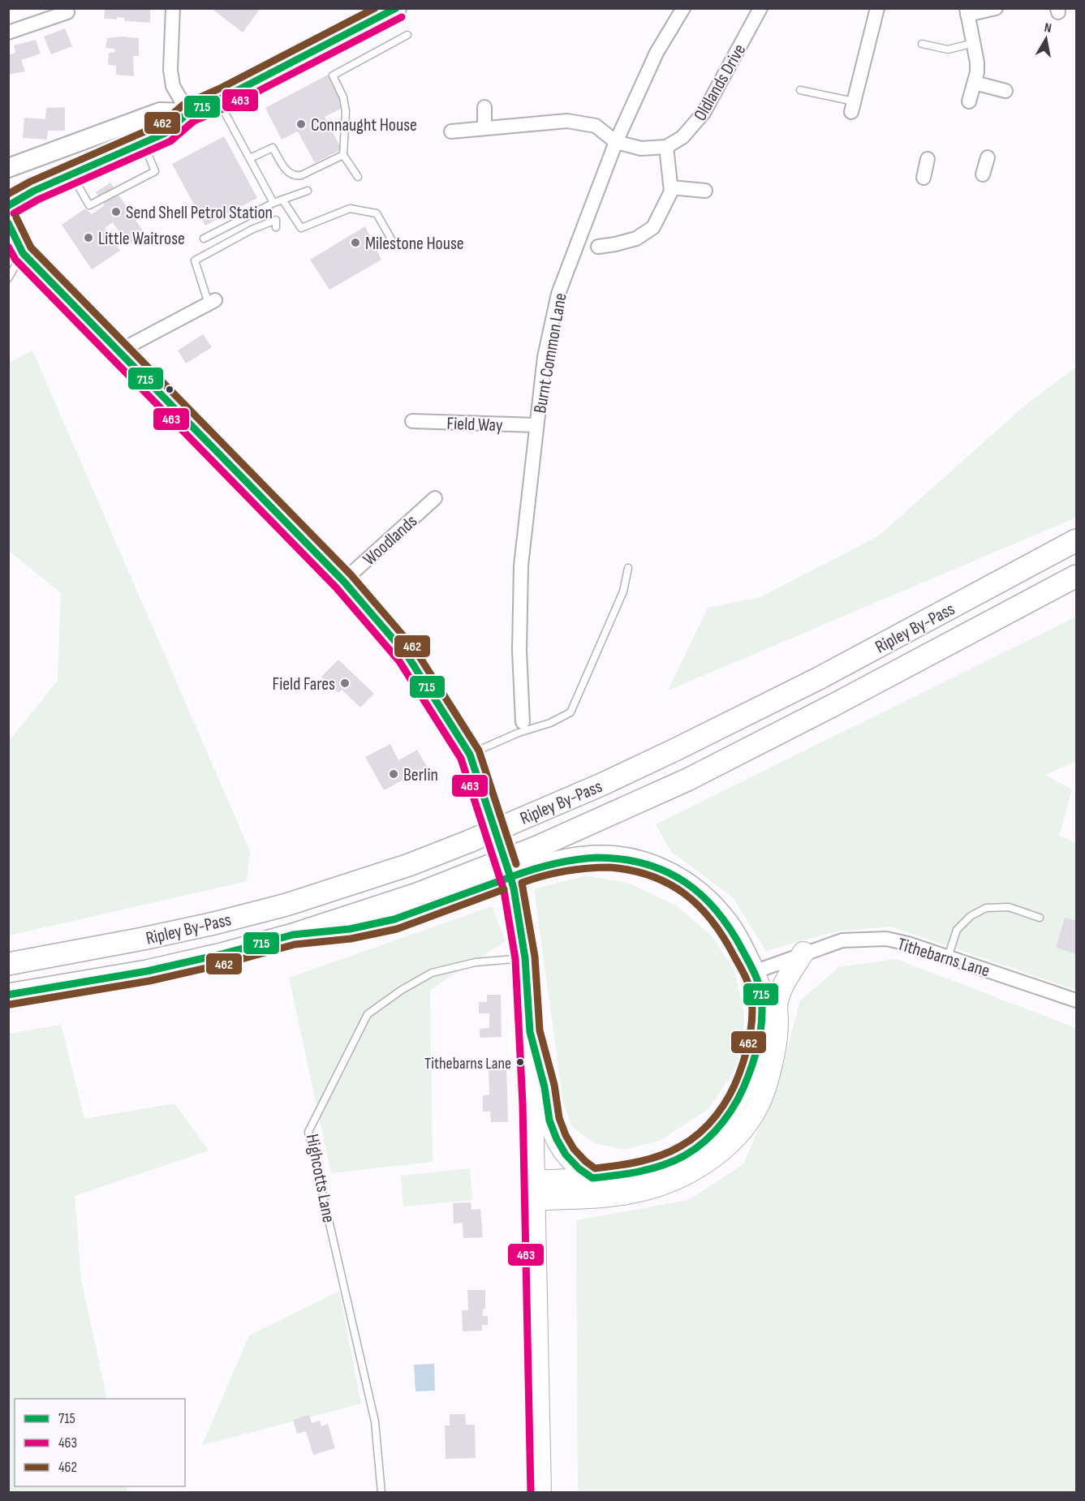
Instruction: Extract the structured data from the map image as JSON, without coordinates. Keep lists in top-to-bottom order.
{
  "streets": {
    "highway": ["Ripley By-Pass"],
    "street": [
      "Oldlands Drive",
      "Burnt Common Lane",
      "Field Way",
      "Woodlands",
      "Tithebarns Lane"
    ],
    "lane": ["Highcotts Lane"]
  },
  "crossings": [
    ["Burnt Common Lane", "Field Way"]
  ],
  "places": [
    "Connaught House",
    "Send Shell Petrol Station",
    "Little Waitrose",
    "Milestone House",
    "Field Fares",
    "Berlin",
    "Tithebarns Lane"
  ],
  "lines": ["transit line 715", "transit line 462", "transit line 463"],
  "legend": ["715", "463", "462"],
  "north": "top"
}
